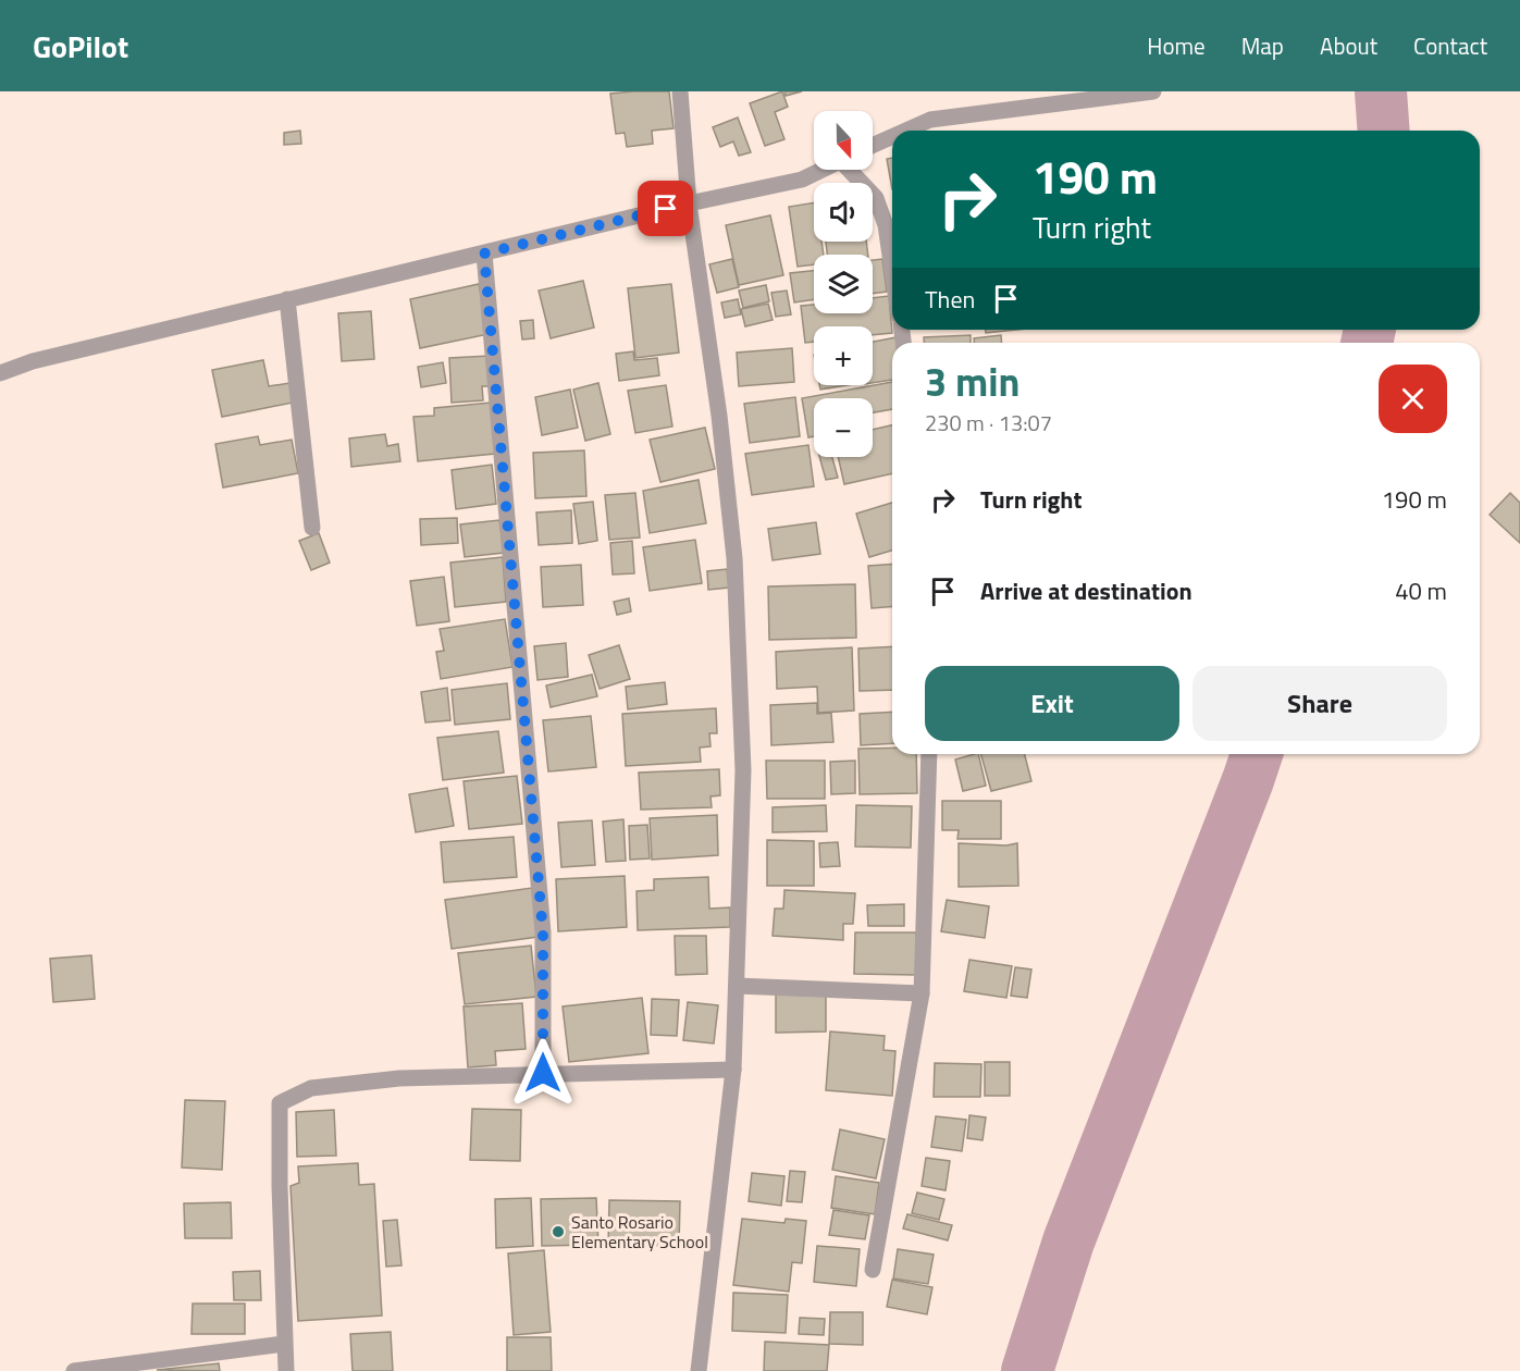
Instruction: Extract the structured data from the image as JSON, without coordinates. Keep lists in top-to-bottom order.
{
  "places": ["Santo Rosario Elementary School"],
  "north": "bottom",
  "page": {
    "header": "GoPilot",
    "nav": [
      "Home",
      "Map",
      "About",
      "Contact"
    ],
    "map_buttons": ["+", "−"],
    "turn": ["190 m", "Turn right"],
    "then": "Then",
    "heading": ["3 min", "230 m · 13:07"],
    "list": [
      {
        "name": "Turn right",
        "value": "190 m"
      },
      {
        "name": "Arrive at destination",
        "value": "40 m"
      }
    ],
    "buttons": ["Exit", "Share"]
  }
}
